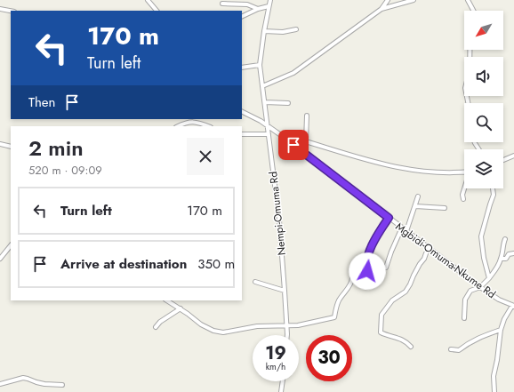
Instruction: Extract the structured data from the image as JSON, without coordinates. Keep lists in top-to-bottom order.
{
  "streets": {
    "street": ["Nempi-Omuma Rd", "Mgbidi-Omuma-Nkume Rd"]
  },
  "crossings": [
    ["Nempi-Omuma Rd", "Mgbidi-Omuma-Nkume Rd"]
  ],
  "north": "bottom left",
  "page": {
    "turn": ["170 m", "Turn left"],
    "then": "Then",
    "heading": ["2 min", "520 m · 09:09"],
    "list": [
      {
        "name": "Turn left",
        "value": "170 m"
      },
      {
        "name": "Arrive at destination",
        "value": "350 m"
      }
    ],
    "speed": "19 km/h",
    "limit": "30"
  }
}
